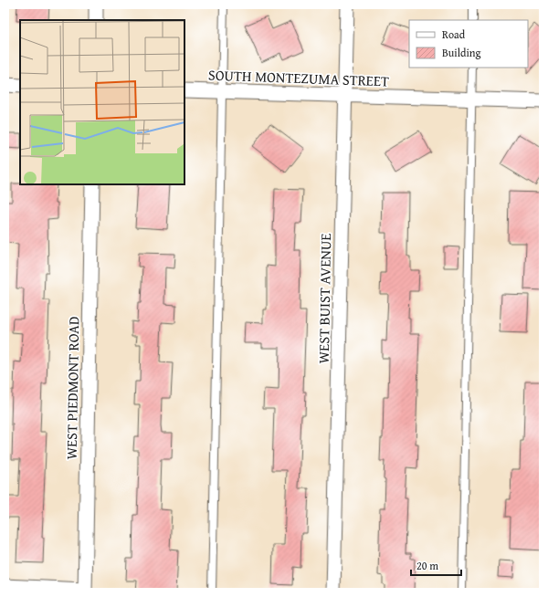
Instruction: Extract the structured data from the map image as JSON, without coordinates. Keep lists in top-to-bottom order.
{
  "streets": {
    "street": ["SOUTH MONTEZUMA STREET", "WEST BUIST AVENUE", "WEST PIEDMONT ROAD"]
  },
  "crossings": [
    ["SOUTH MONTEZUMA STREET", "WEST BUIST AVENUE"]
  ],
  "legend": ["Road", "Building"],
  "scale_bar": "20 m"
}
